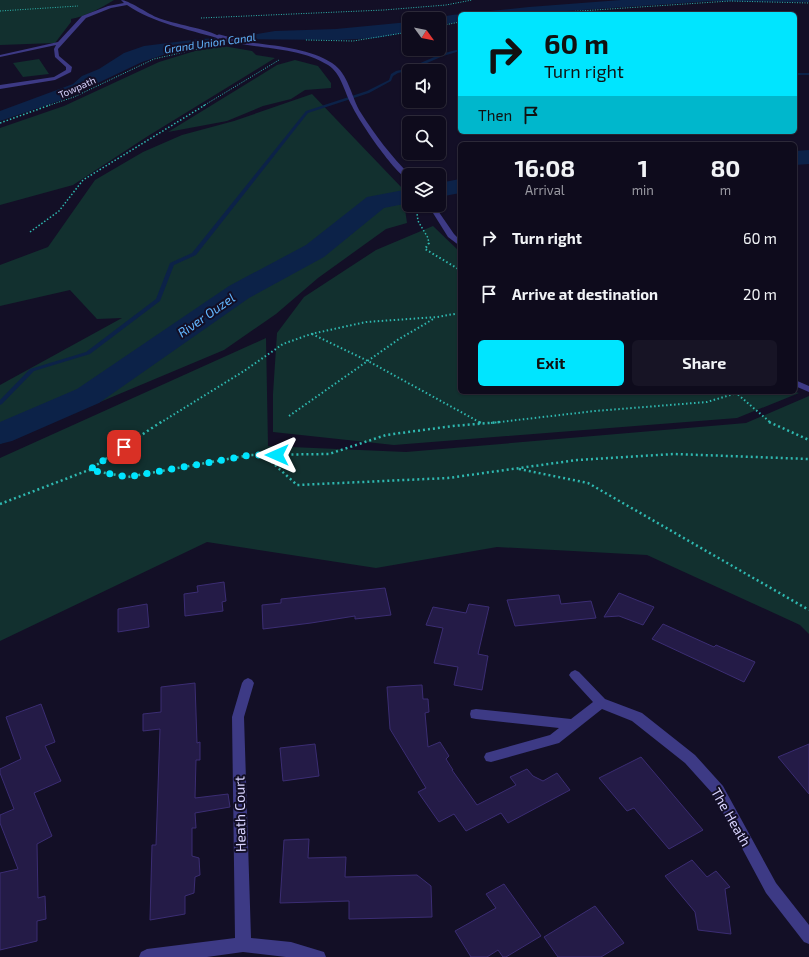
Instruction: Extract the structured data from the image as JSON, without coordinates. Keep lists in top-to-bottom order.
{
  "streets": {
    "street": ["Heath Court", "The Heath"],
    "path": ["Towpath"]
  },
  "water": ["Grand Union Canal", "River Ouzel"],
  "north": "bottom right",
  "page": {
    "turn": ["60 m", "Turn right"],
    "then": "Then",
    "eta": [
      "16:08",
      "Arrival",
      "1",
      "min",
      "80",
      "m"
    ],
    "list": [
      {
        "name": "Turn right",
        "value": "60 m"
      },
      {
        "name": "Arrive at destination",
        "value": "20 m"
      }
    ],
    "buttons": ["Exit", "Share"]
  }
}
